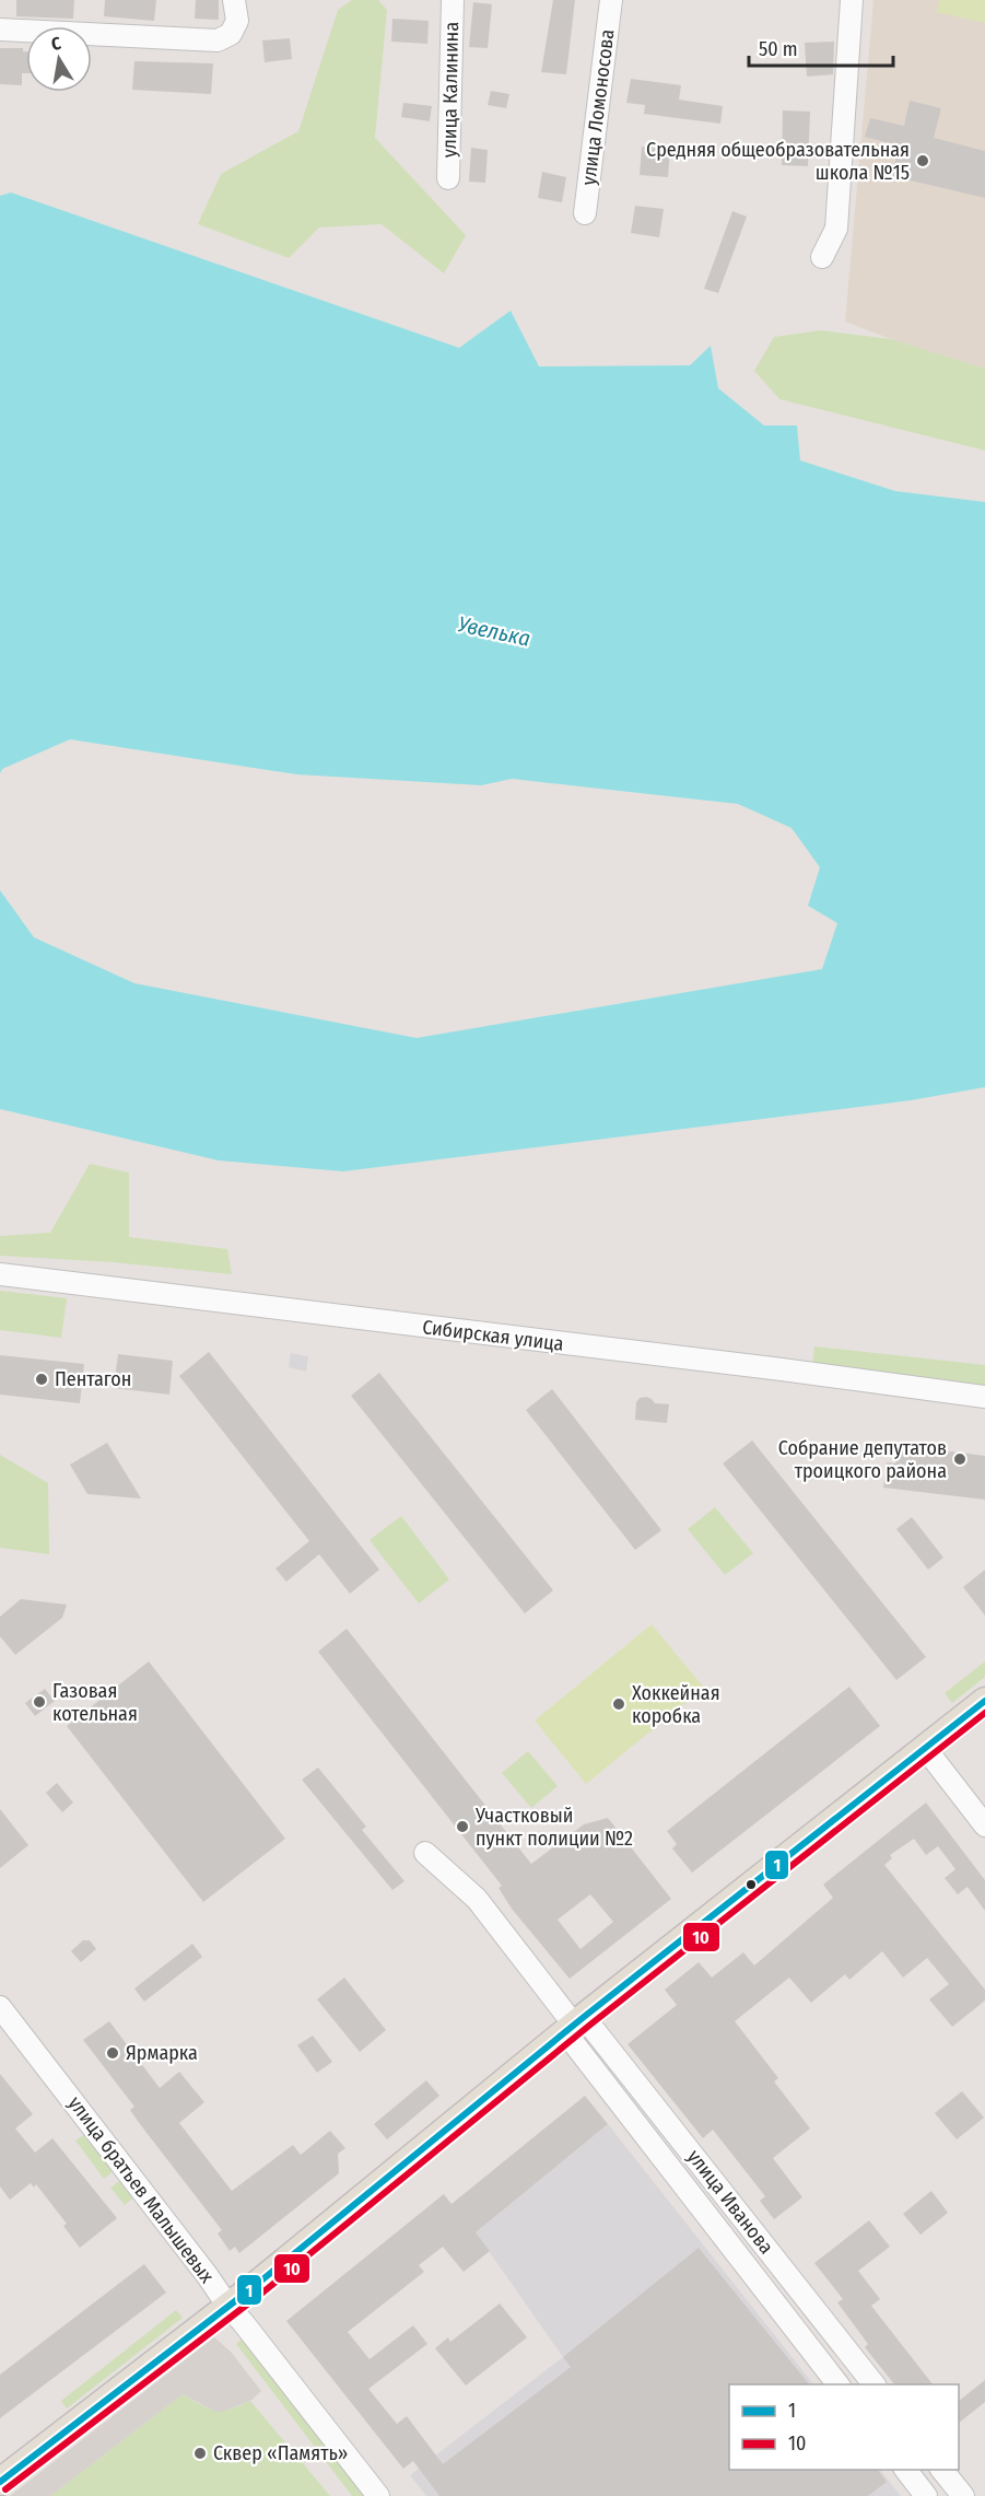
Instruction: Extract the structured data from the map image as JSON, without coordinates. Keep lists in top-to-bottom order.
{
  "streets": {
    "street": [
      "улица Калинина",
      "улица Ломоносова",
      "Сибирская улица",
      "улица братьев Малышевых",
      "улица Иванова"
    ]
  },
  "water": ["Увелька"],
  "places": [
    "Средняя общеобразовательная школа №15",
    "Пентагон",
    "Собрание депутатов троицкого района",
    "Газовая котельная",
    "Хоккейная коробка",
    "Участковый пункт полиции №2",
    "Ярмарка",
    "Сквер «Память»"
  ],
  "lines": ["transit line 1", "transit line 10"],
  "legend": ["1", "10"],
  "scale_bar": "50 m",
  "north": "top"
}
